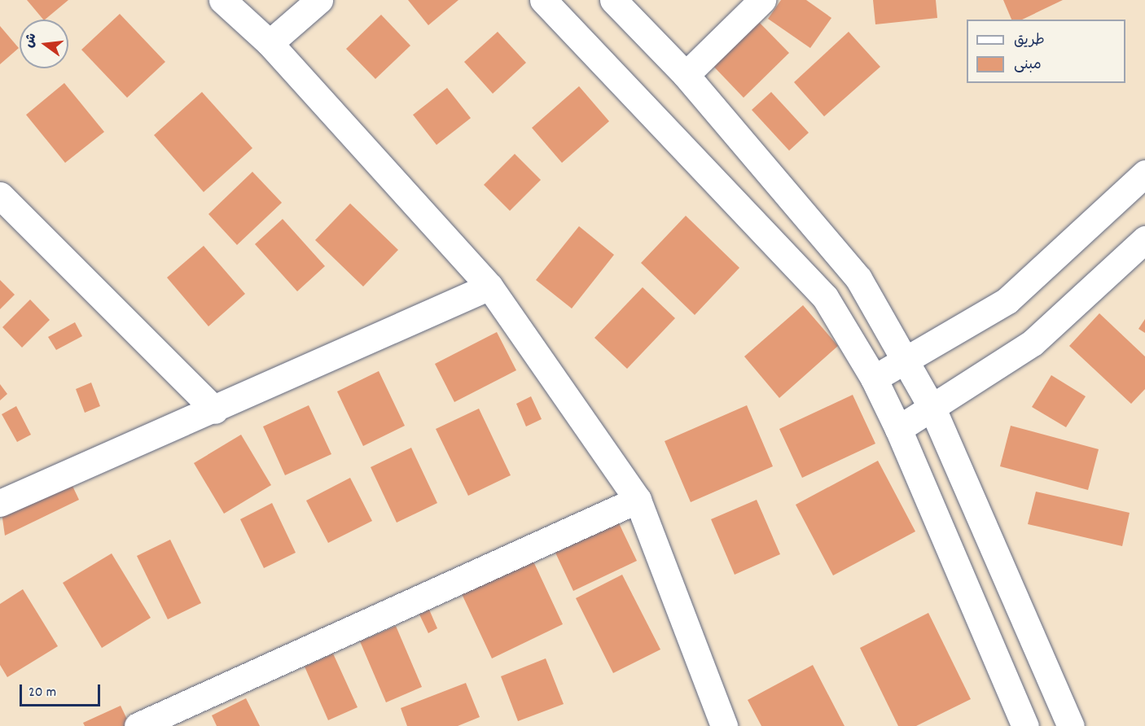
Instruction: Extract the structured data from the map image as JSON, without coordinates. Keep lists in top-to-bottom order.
{
  "legend": ["طريق", "مبنى"],
  "scale_bar": "20 m",
  "north": "left"
}
